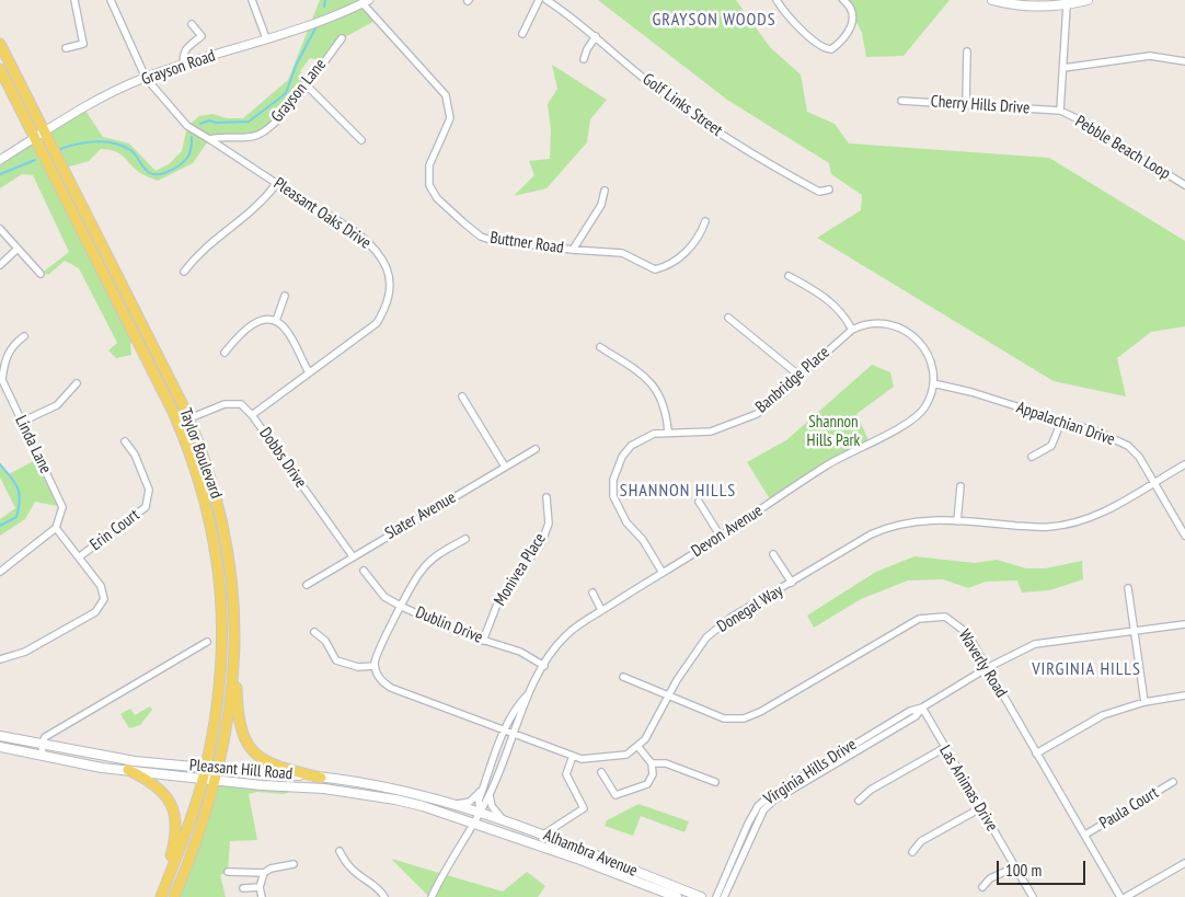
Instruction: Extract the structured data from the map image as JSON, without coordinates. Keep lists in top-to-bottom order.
{
  "streets": {
    "main road": ["Taylor Boulevard", "Pleasant Hill Road", "Alhambra Avenue"],
    "street": [
      "Grayson Road",
      "Grayson Lane",
      "Golf Links Street",
      "Cherry Hills Drive",
      "Pebble Beach Loop",
      "Pleasant Oaks Drive",
      "Buttner Road",
      "Banbridge Place",
      "Appalachian Drive",
      "Linda Lane",
      "Dobbs Drive",
      "Slater Avenue",
      "Erin Court",
      "Devon Avenue",
      "Monivea Place",
      "Donegal Way",
      "Dublin Drive",
      "Waverly Road",
      "Virginia Hills Drive",
      "Las Animas Drive",
      "Paula Court"
    ]
  },
  "crossings": [
    ["Grayson Road", "Buttner Road"],
    ["Grayson Road", "Taylor Boulevard"],
    ["Grayson Lane", "Pleasant Oaks Drive"],
    ["Cherry Hills Drive", "Pebble Beach Loop"],
    ["Pleasant Oaks Drive", "Dobbs Drive"],
    ["Banbridge Place", "Appalachian Drive"],
    ["Banbridge Place", "Devon Avenue"],
    ["Appalachian Drive", "Devon Avenue"],
    ["Appalachian Drive", "Donegal Way"],
    ["Taylor Boulevard", "Dobbs Drive"],
    ["Taylor Boulevard", "Pleasant Hill Road"],
    ["Dobbs Drive", "Slater Avenue"],
    ["Devon Avenue", "Dublin Drive"],
    ["Devon Avenue", "Pleasant Hill Road"],
    ["Devon Avenue", "Alhambra Avenue"],
    ["Monivea Place", "Dublin Drive"],
    ["Donegal Way", "Waverly Road"],
    ["Waverly Road", "Virginia Hills Drive"],
    ["Waverly Road", "Paula Court"],
    ["Pleasant Hill Road", "Alhambra Avenue"],
    ["Virginia Hills Drive", "Las Animas Drive"]
  ],
  "districts": ["GRAYSON WOODS", "SHANNON HILLS", "VIRGINIA HILLS"],
  "parks": ["Shannon Hills Park"],
  "scale_bar": "100 m"
}
